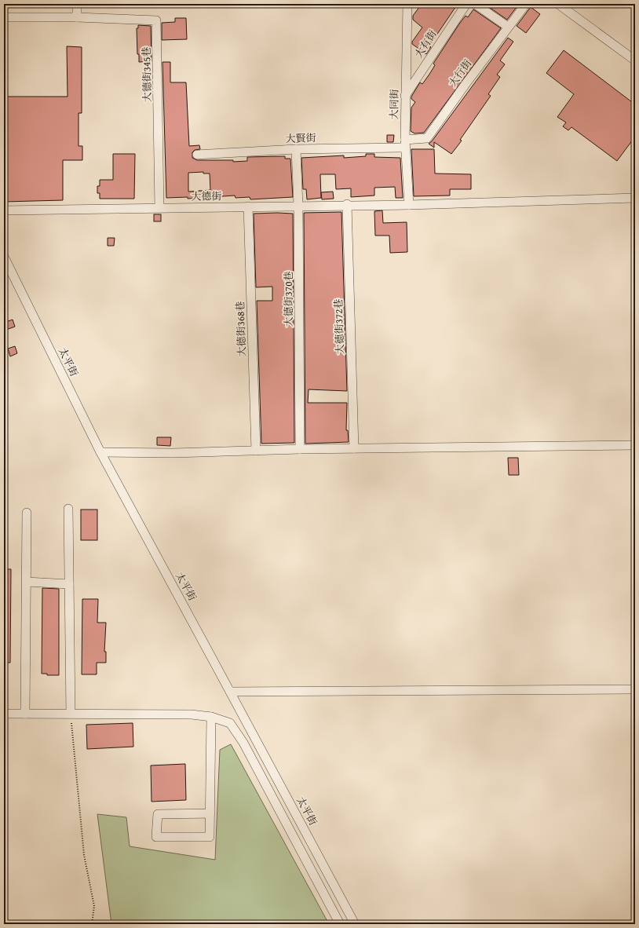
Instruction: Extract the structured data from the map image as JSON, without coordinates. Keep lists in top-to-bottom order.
{
  "streets": {
    "street": [
      "大有街",
      "大行街",
      "大德街345巷",
      "大同街",
      "大賢街",
      "大德街",
      "大德街370巷",
      "大德街372巷",
      "大德街368巷",
      "太平街"
    ]
  },
  "crossings": [
    ["大有街", "大同街"],
    ["大行街", "大同街"],
    ["大行街", "大賢街"],
    ["大德街345巷", "大德街"],
    ["大同街", "大賢街"],
    ["大同街", "大德街"],
    ["大賢街", "大德街370巷"],
    ["大德街", "大德街370巷"],
    ["大德街", "大德街372巷"],
    ["大德街", "大德街368巷"]
  ]
}
